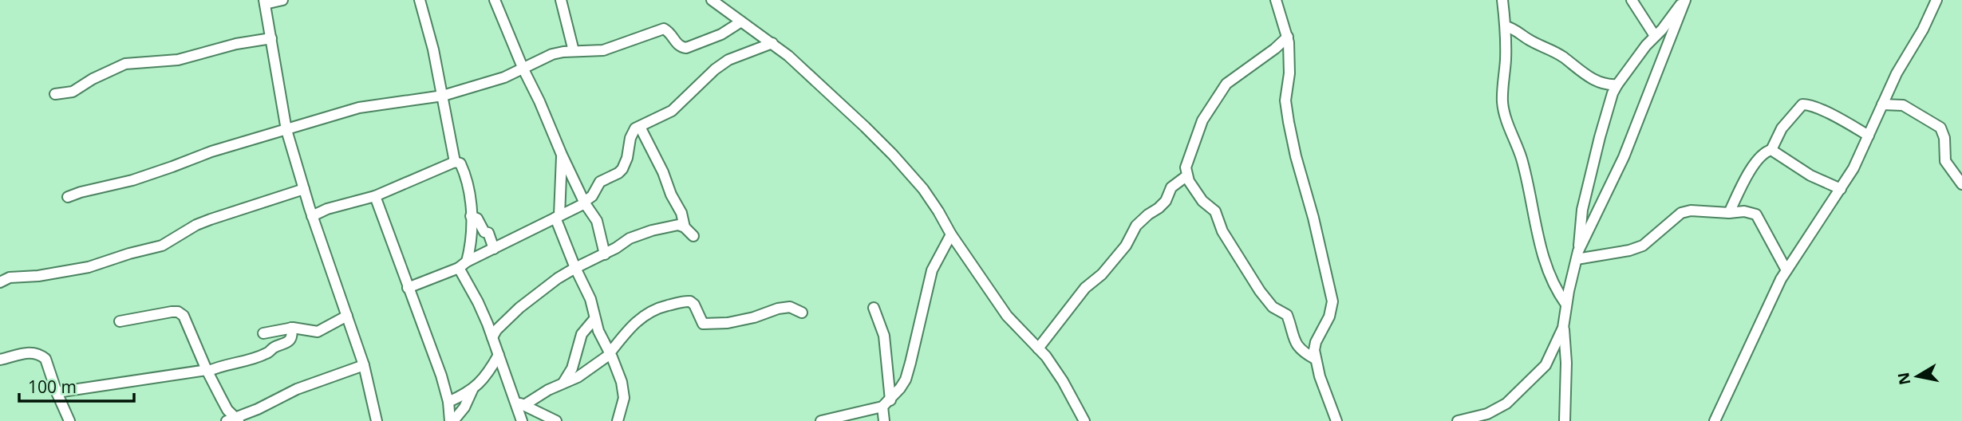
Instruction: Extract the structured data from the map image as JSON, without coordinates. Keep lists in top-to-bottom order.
{
  "scale_bar": "100 m",
  "north": "left"
}
